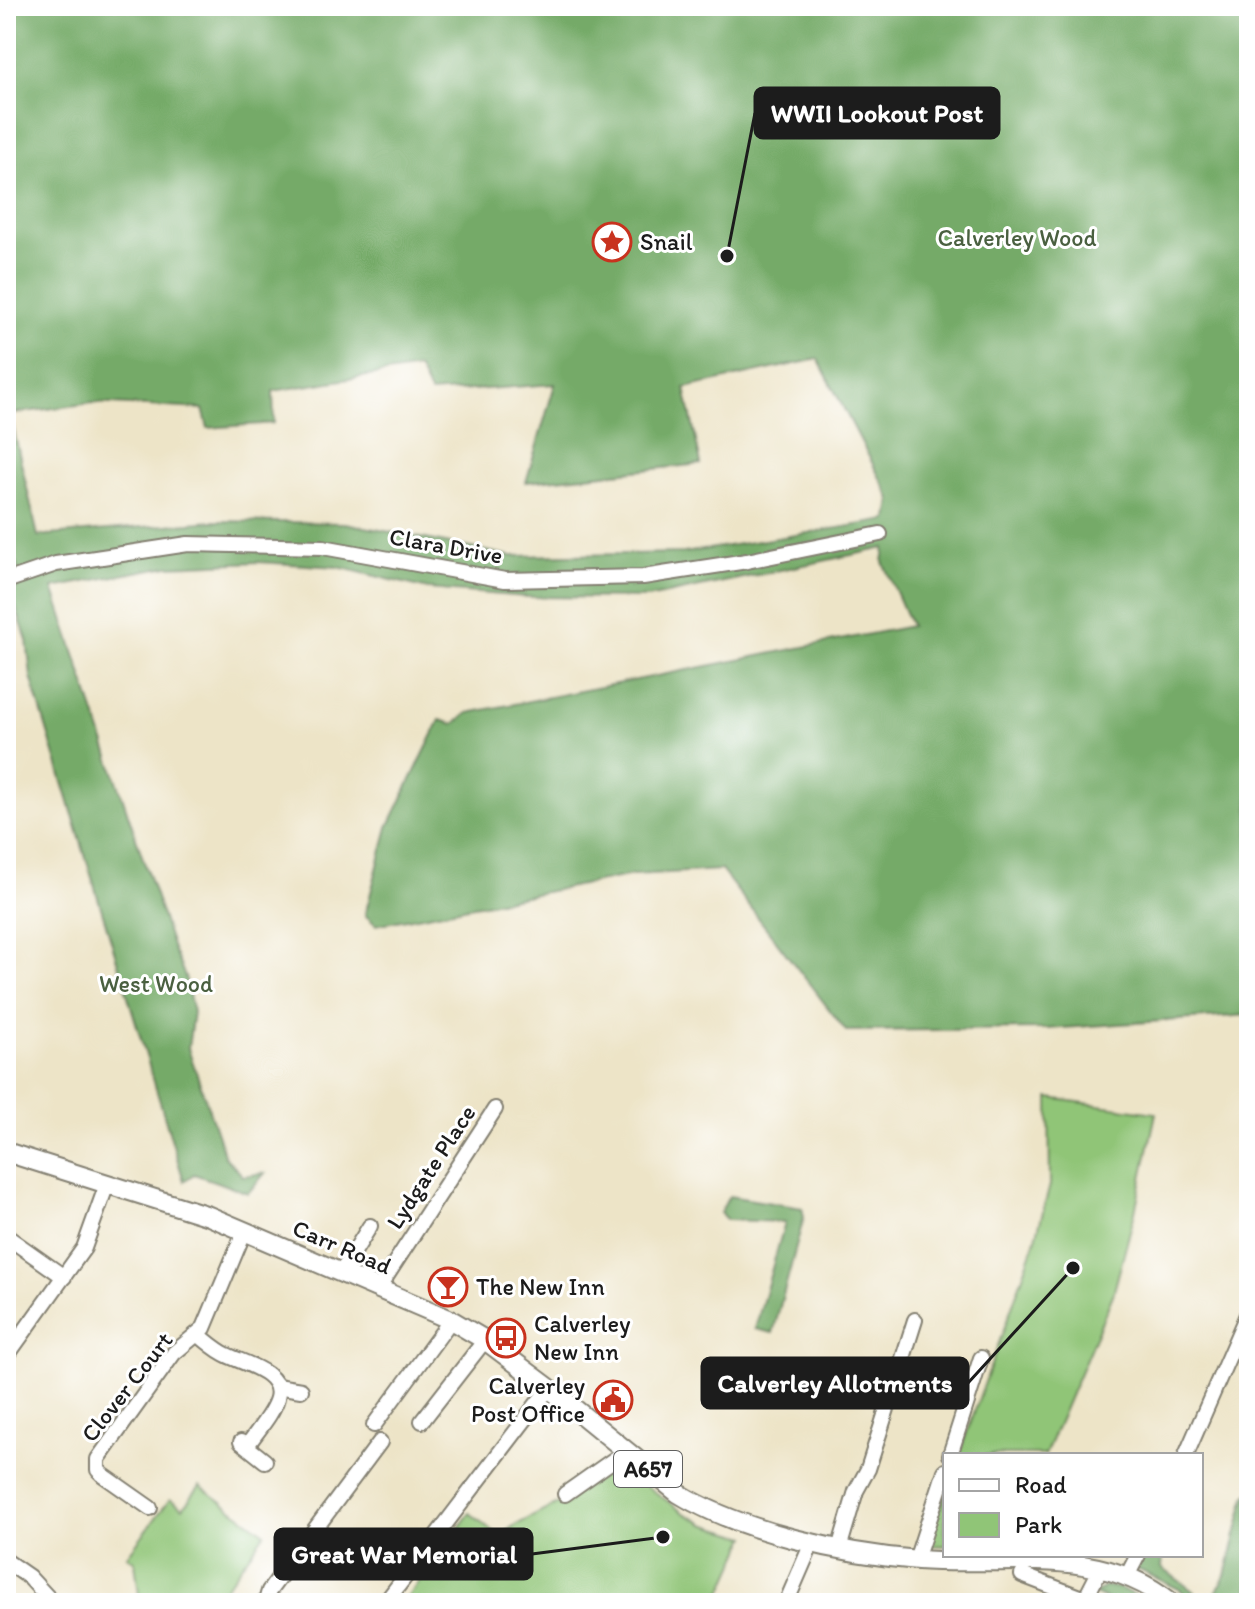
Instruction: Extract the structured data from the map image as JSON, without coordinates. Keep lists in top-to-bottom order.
{
  "streets": {
    "main road": ["Carr Road", "A657"],
    "street": ["Clara Drive", "Lydgate Place", "Clover Court"]
  },
  "crossings": [
    ["Lydgate Place", "Carr Road"],
    ["Carr Road", "Clover Court"]
  ],
  "parks": ["Calverley Wood", "West Wood"],
  "places": {
    "place": ["Snail"],
    "other": ["WWII Lookout Post", "Calverley Allotments", "Great War Memorial"],
    "bar": ["The New Inn"],
    "bus stop": ["Calverley New Inn"],
    "public building": ["Calverley Post Office"]
  },
  "legend": ["Road", "Park"]
}
